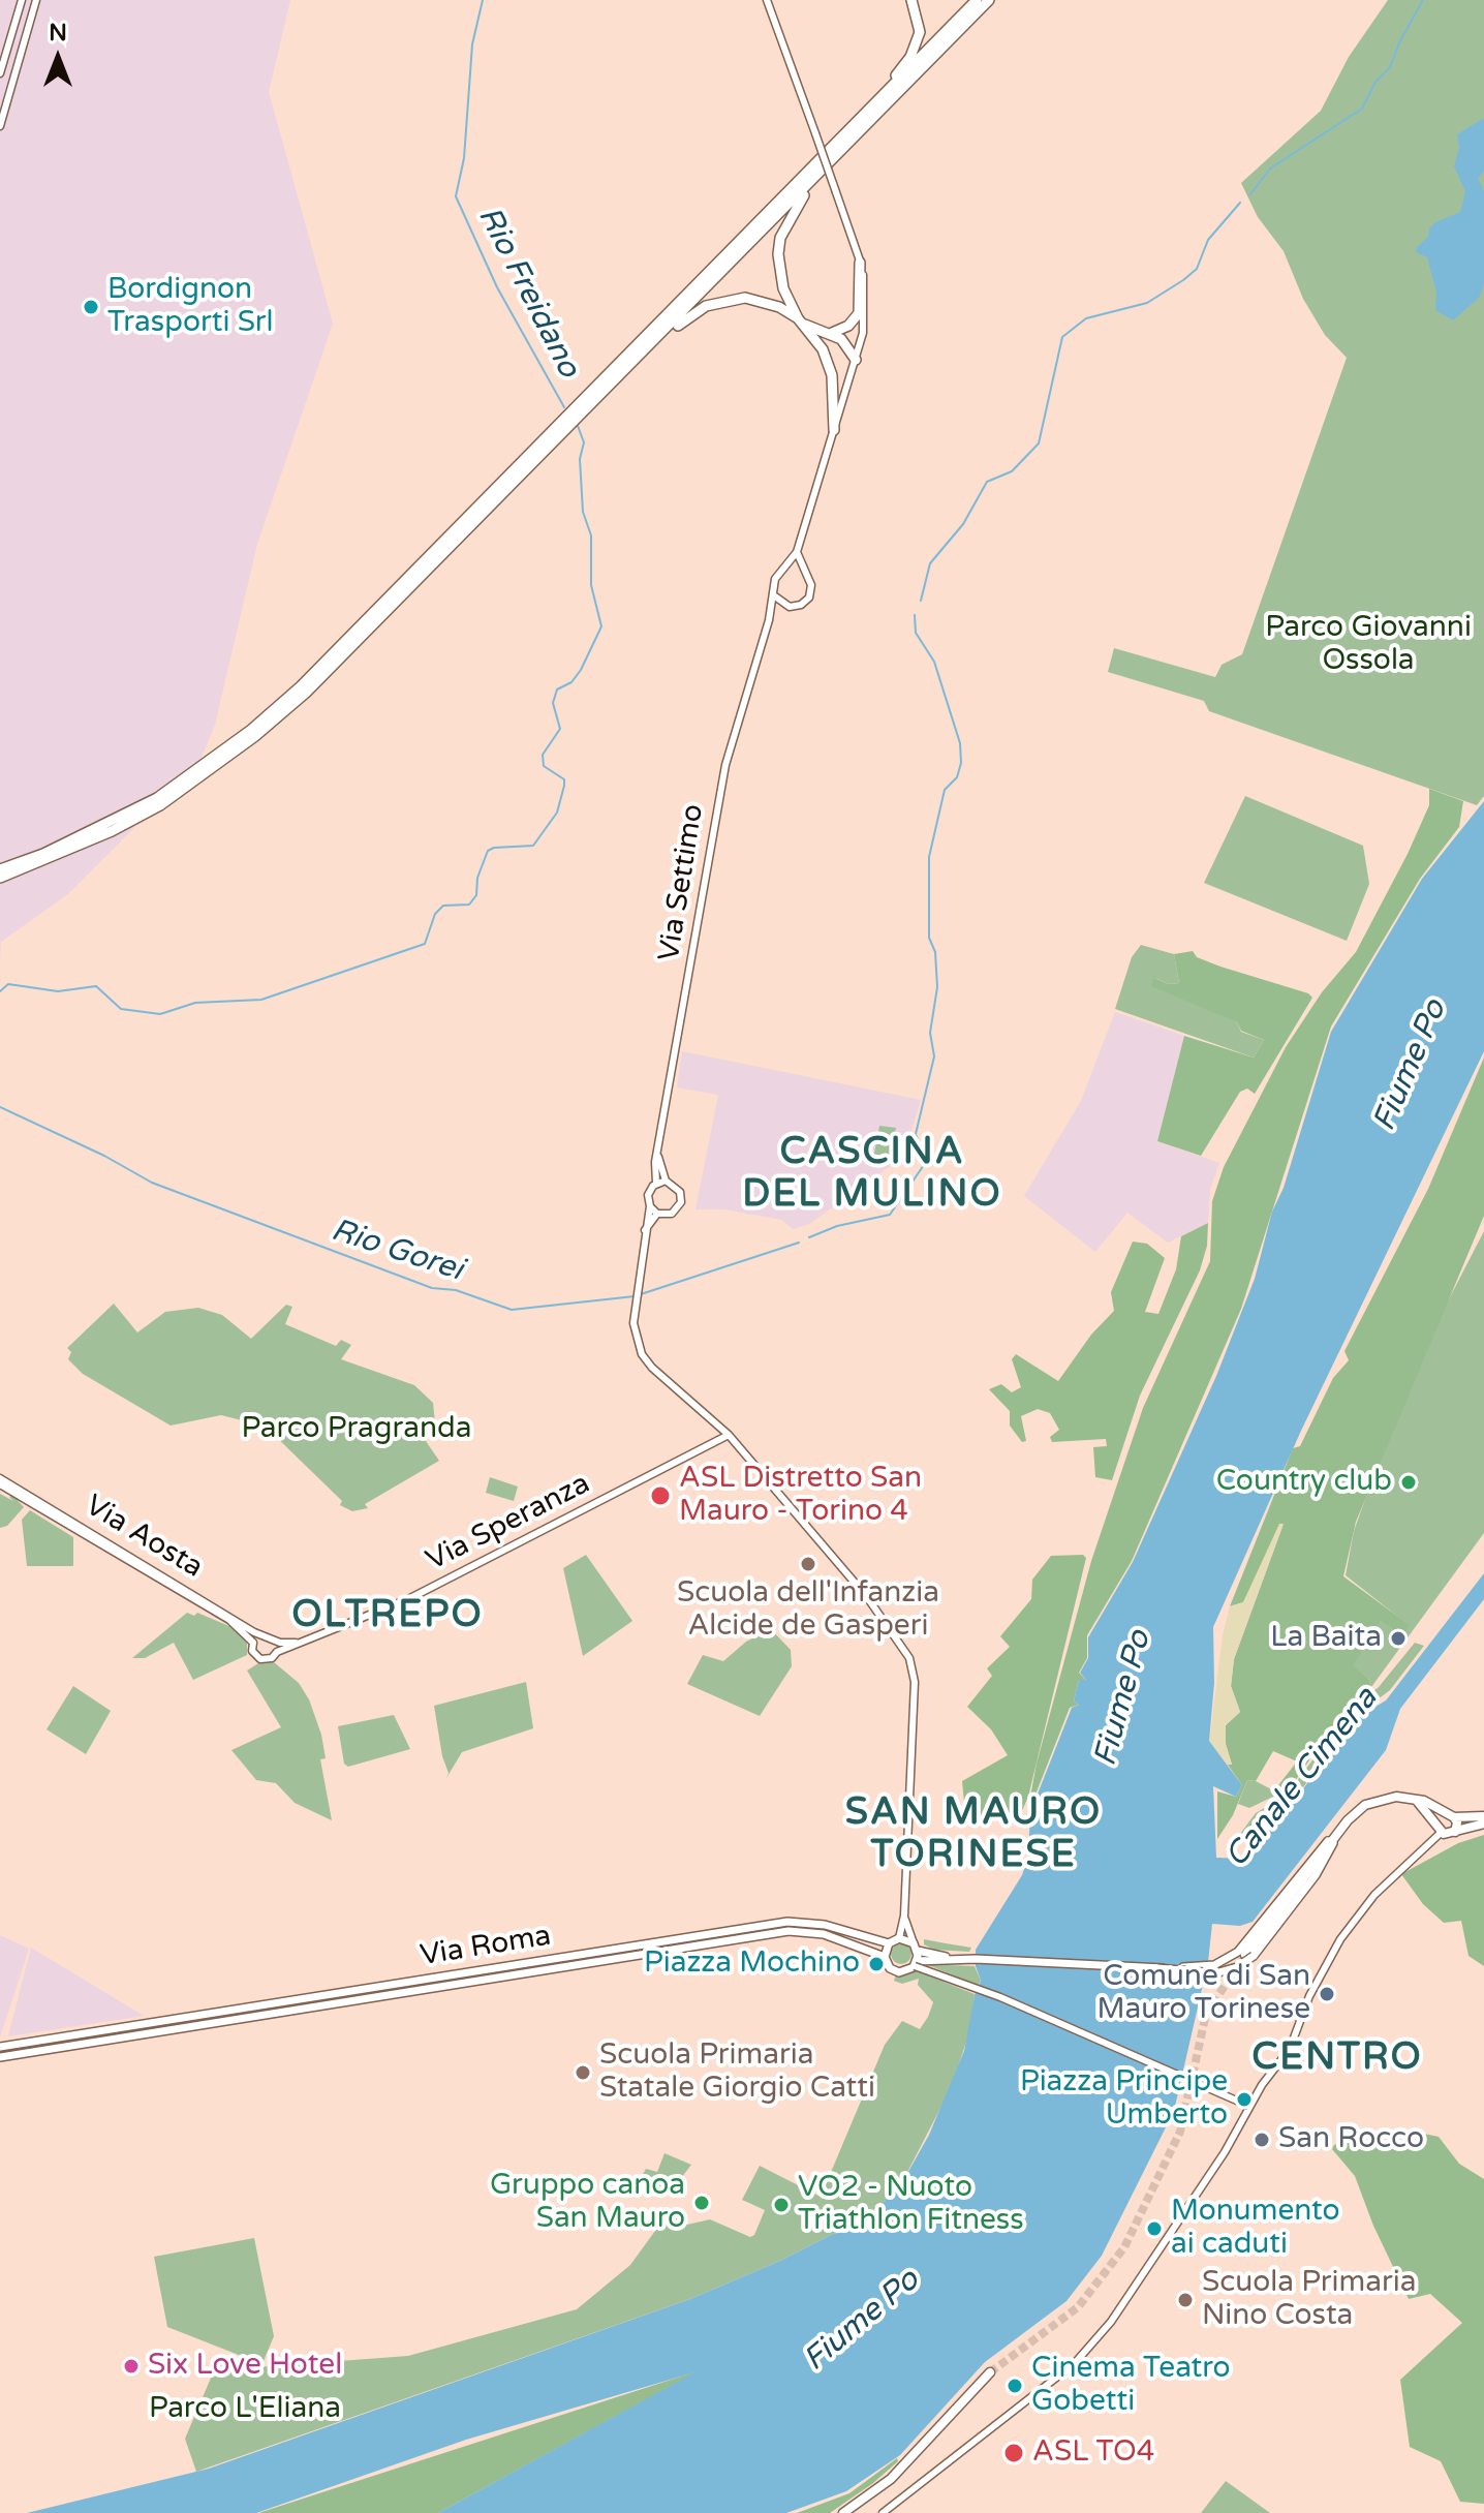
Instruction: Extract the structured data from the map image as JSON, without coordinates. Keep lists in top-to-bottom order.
{
  "streets": {
    "main road": ["Via Roma"],
    "street": ["Via Settimo", "Via Speranza", "Via Aosta"]
  },
  "crossings": [
    ["Via Speranza", "Via Aosta"]
  ],
  "districts": [
    "CASCINA DEL MULINO",
    "OLTREPO",
    "SAN MAURO TORINESE",
    "CENTRO"
  ],
  "water": [
    "Rio Freidano",
    "Fiume Po",
    "Rio Gorei",
    "Canale Cimena"
  ],
  "parks": ["Parco Giovanni Ossola", "Parco Pragranda", "Parco L'Eliana"],
  "places": [
    "Bordignon Trasporti Srl",
    "Country club",
    "ASL Distretto San Mauro - Torino 4",
    "Scuola dell'Infanzia Alcide de Gasperi",
    "La Baita",
    "Piazza Mochino",
    "Comune di San Mauro Torinese",
    "Scuola Primaria Statale Giorgio Catti",
    "Piazza Principe Umberto",
    "San Rocco",
    "Gruppo canoa San Mauro",
    "VO2 - Nuoto Triathlon Fitness",
    "Monumento ai caduti",
    "Scuola Primaria Nino Costa",
    "Six Love Hotel",
    "Cinema Teatro Gobetti",
    "ASL TO4"
  ],
  "north": "top"
}
